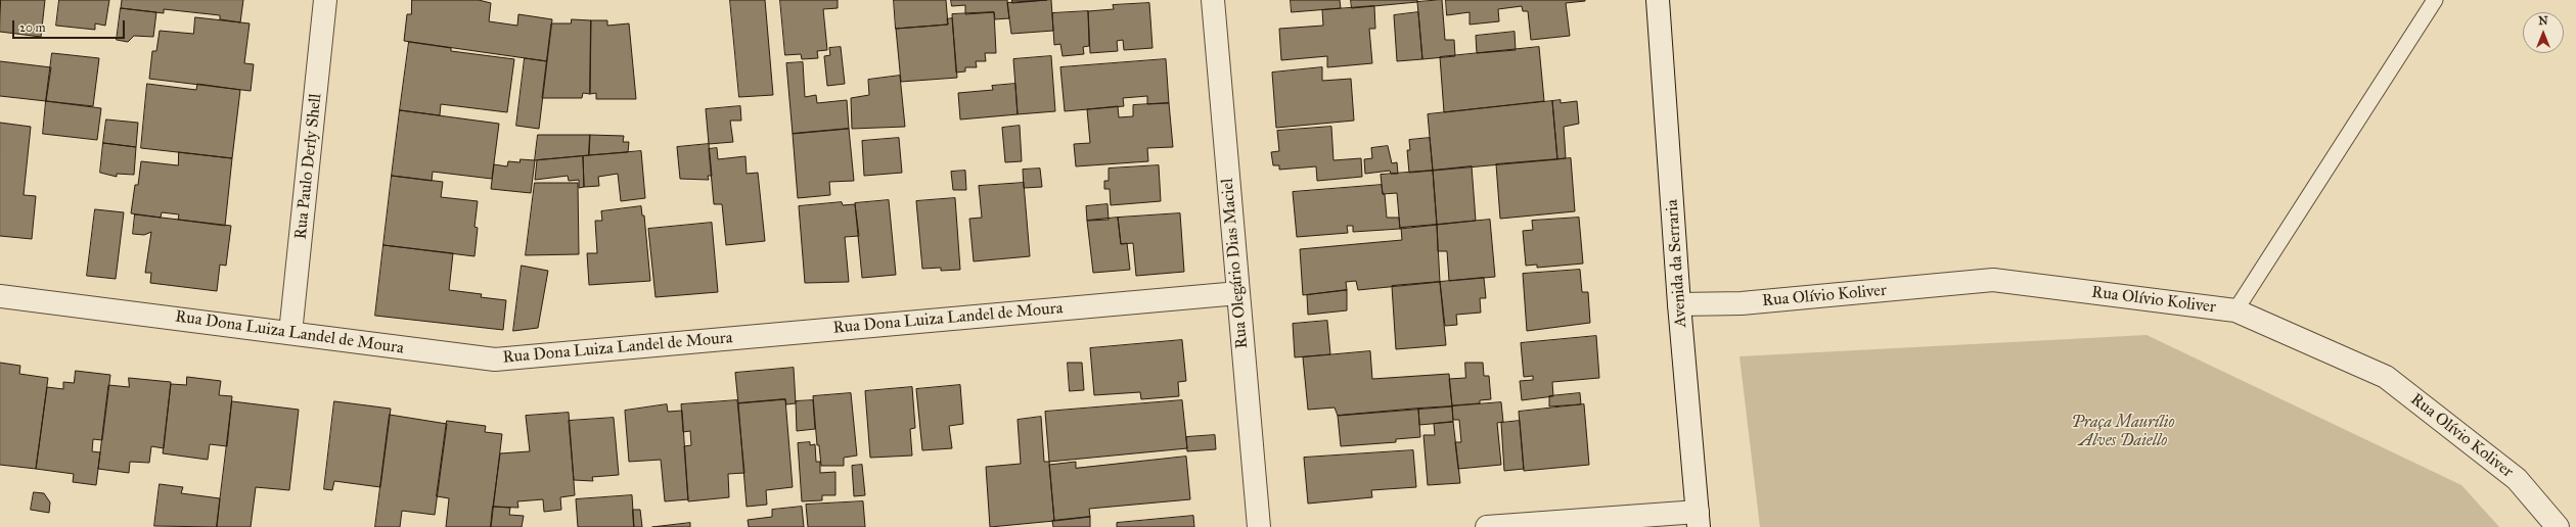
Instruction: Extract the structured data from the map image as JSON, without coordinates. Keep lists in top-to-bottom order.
{
  "streets": {
    "street": [
      "Rua Paulo Derly Shell",
      "Rua Olegário Dias Maciel",
      "Avenida da Serraria",
      "Rua Olívio Koliver",
      "Rua Dona Luiza Landel de Moura"
    ]
  },
  "crossings": [
    ["Rua Paulo Derly Shell", "Rua Dona Luiza Landel de Moura"],
    ["Rua Olegário Dias Maciel", "Rua Dona Luiza Landel de Moura"],
    ["Avenida da Serraria", "Rua Olívio Koliver"]
  ],
  "parks": ["Praça Maurílio Alves Daiello"],
  "scale_bar": "20 m",
  "north": "top"
}
